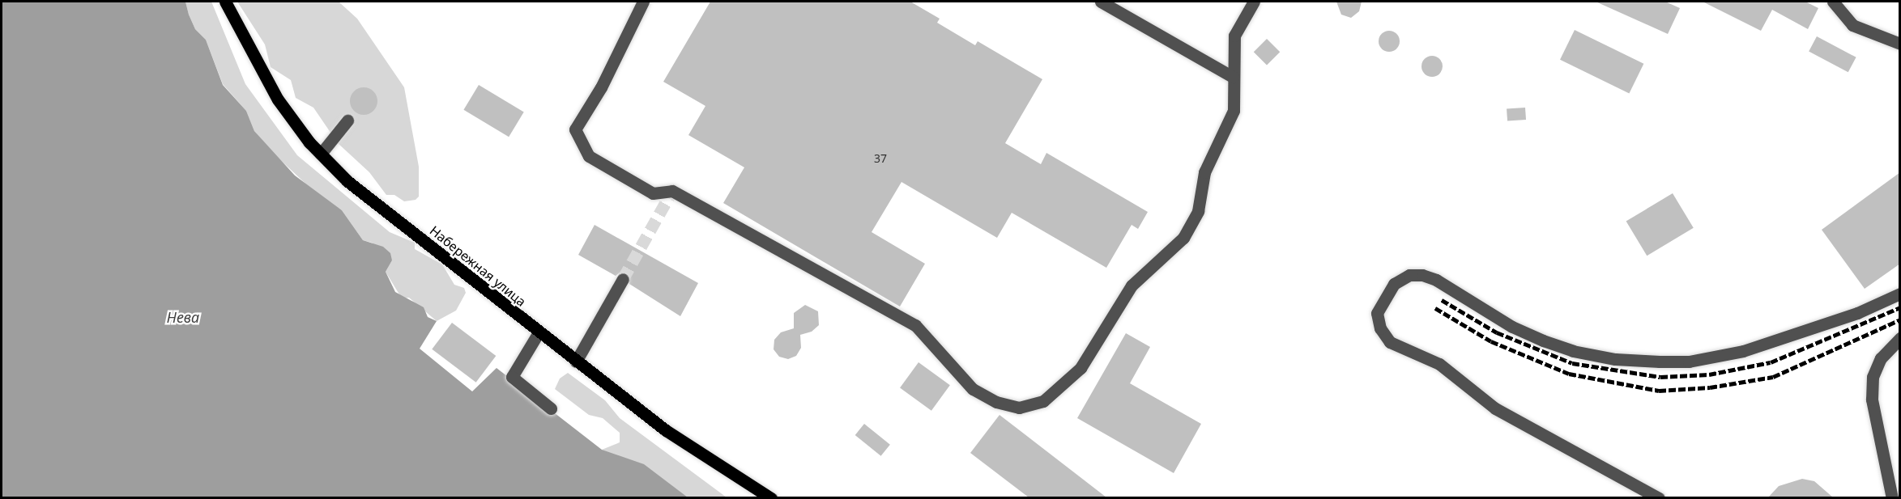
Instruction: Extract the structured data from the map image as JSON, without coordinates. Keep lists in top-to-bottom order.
{
  "streets": {
    "main road": ["Набережная улица"]
  },
  "water": ["Нева"],
  "house_numbers": ["37"]
}
